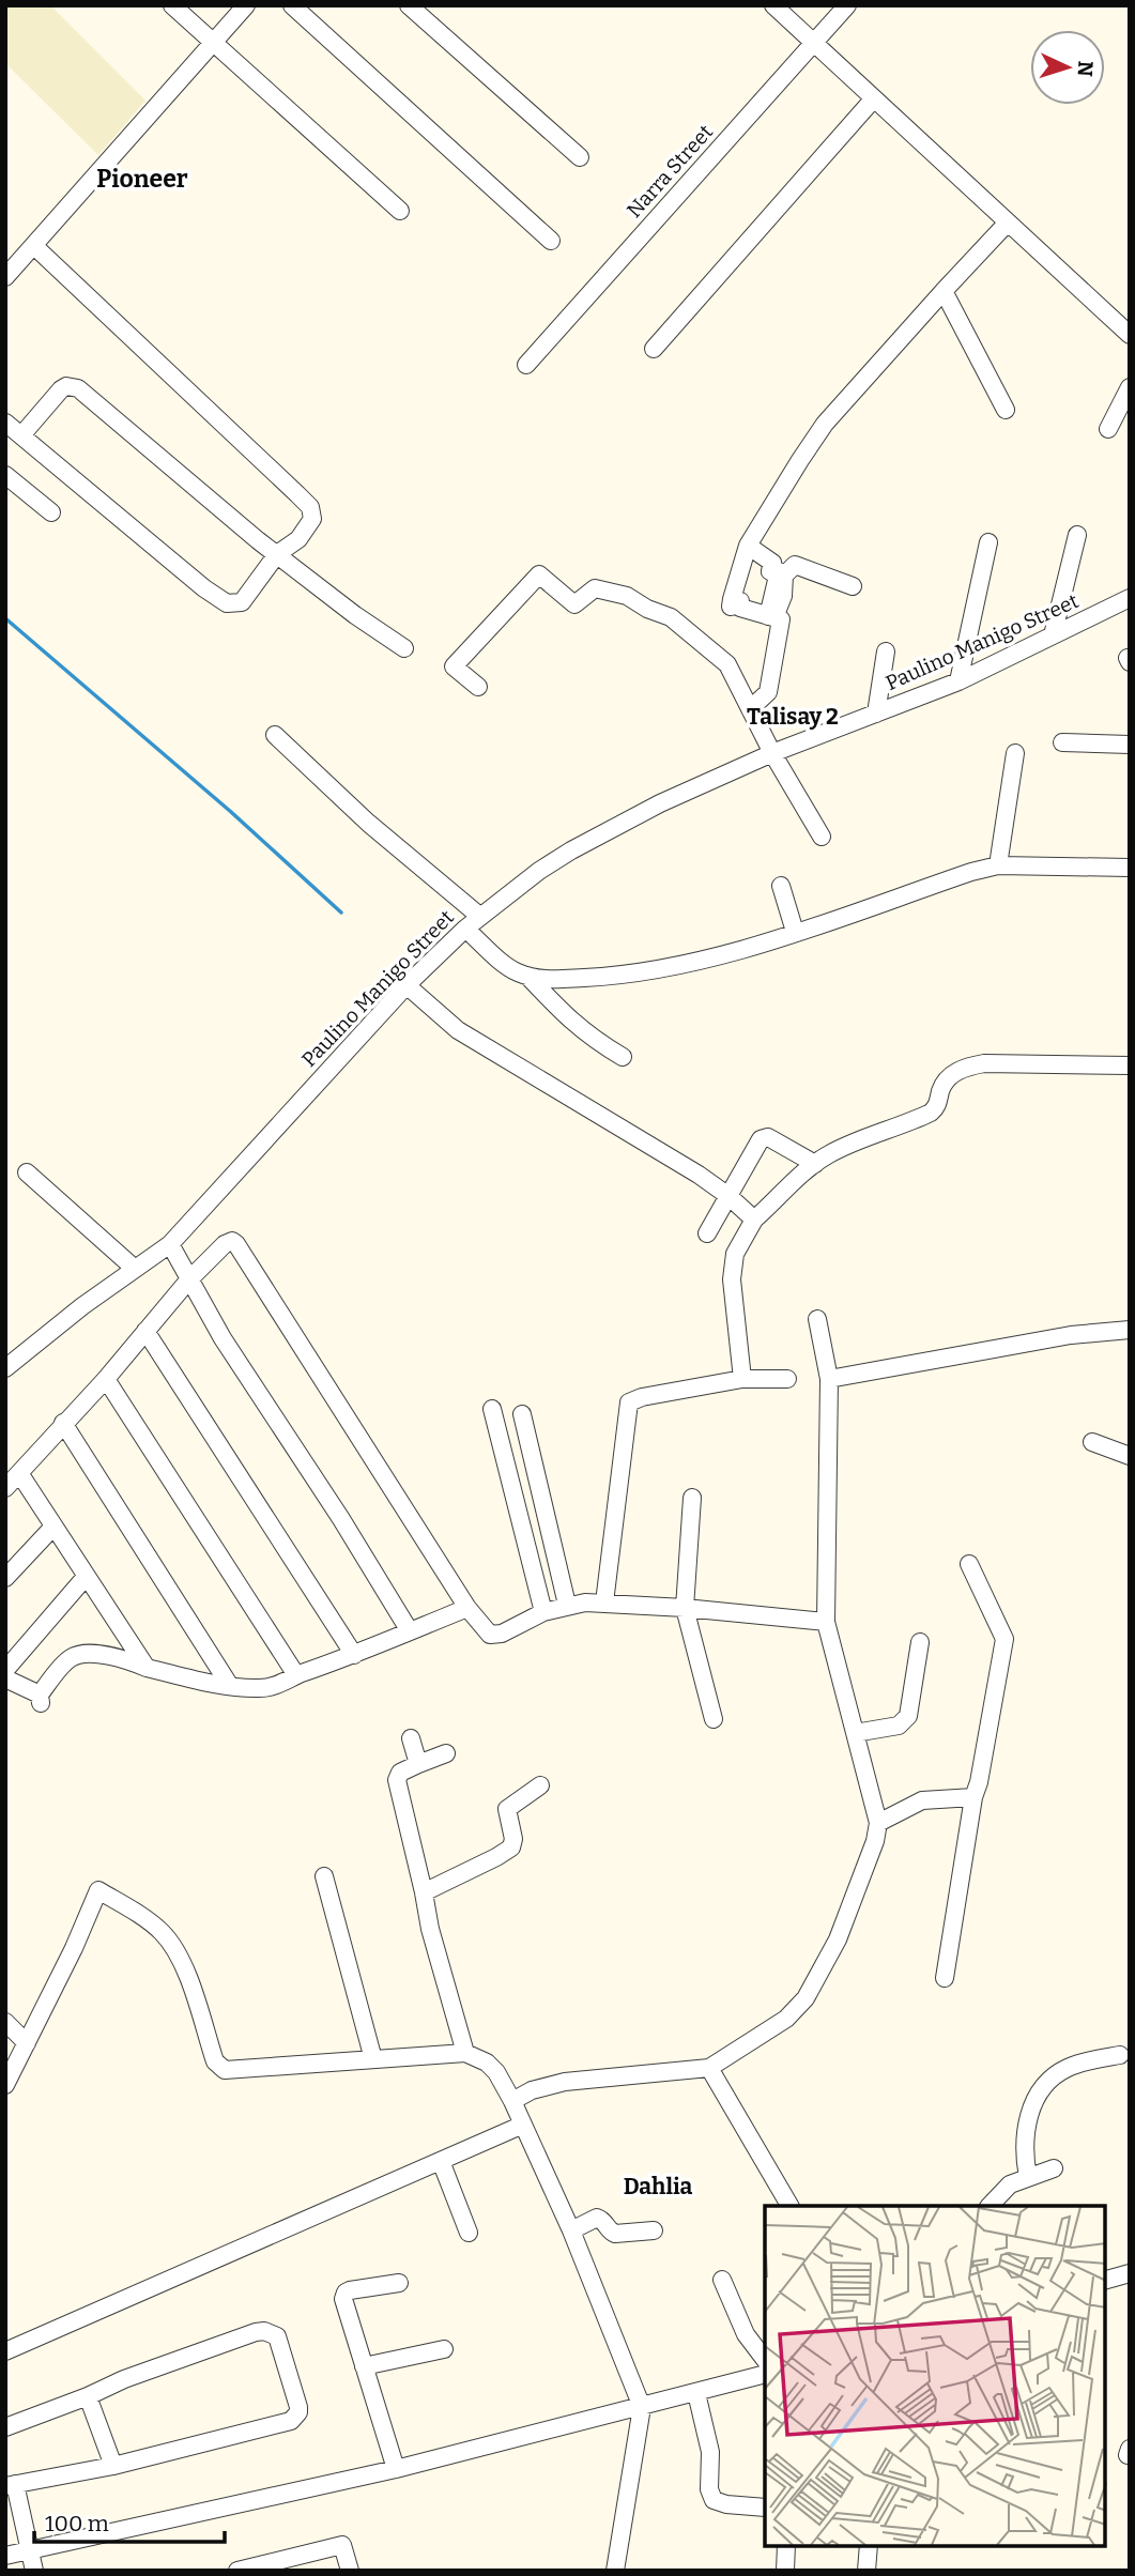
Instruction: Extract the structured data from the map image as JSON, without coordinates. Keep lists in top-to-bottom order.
{
  "streets": {
    "street": ["Narra Street", "Paulino Manigo Street"]
  },
  "districts": ["Pioneer", "Talisay 2", "Dahlia"],
  "scale_bar": "100 m",
  "north": "right"
}
